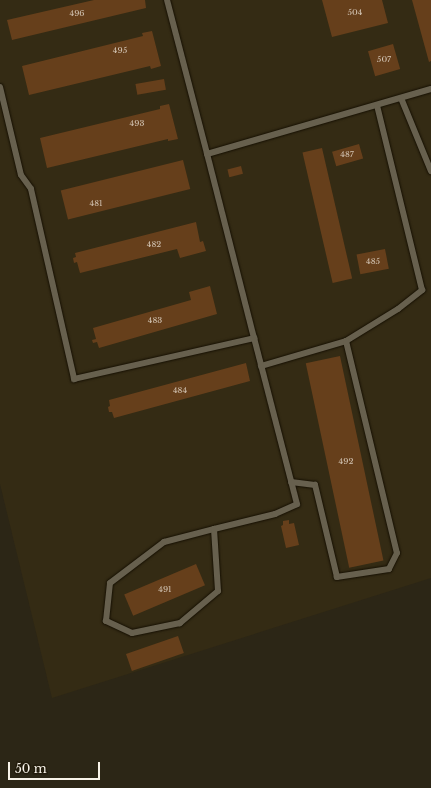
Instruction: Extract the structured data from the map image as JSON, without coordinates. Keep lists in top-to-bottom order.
{
  "house_numbers": [
    "504",
    "496",
    "495",
    "507",
    "493",
    "487",
    "481",
    "482",
    "485",
    "483",
    "484",
    "492",
    "491"
  ],
  "scale_bar": "50 m"
}
